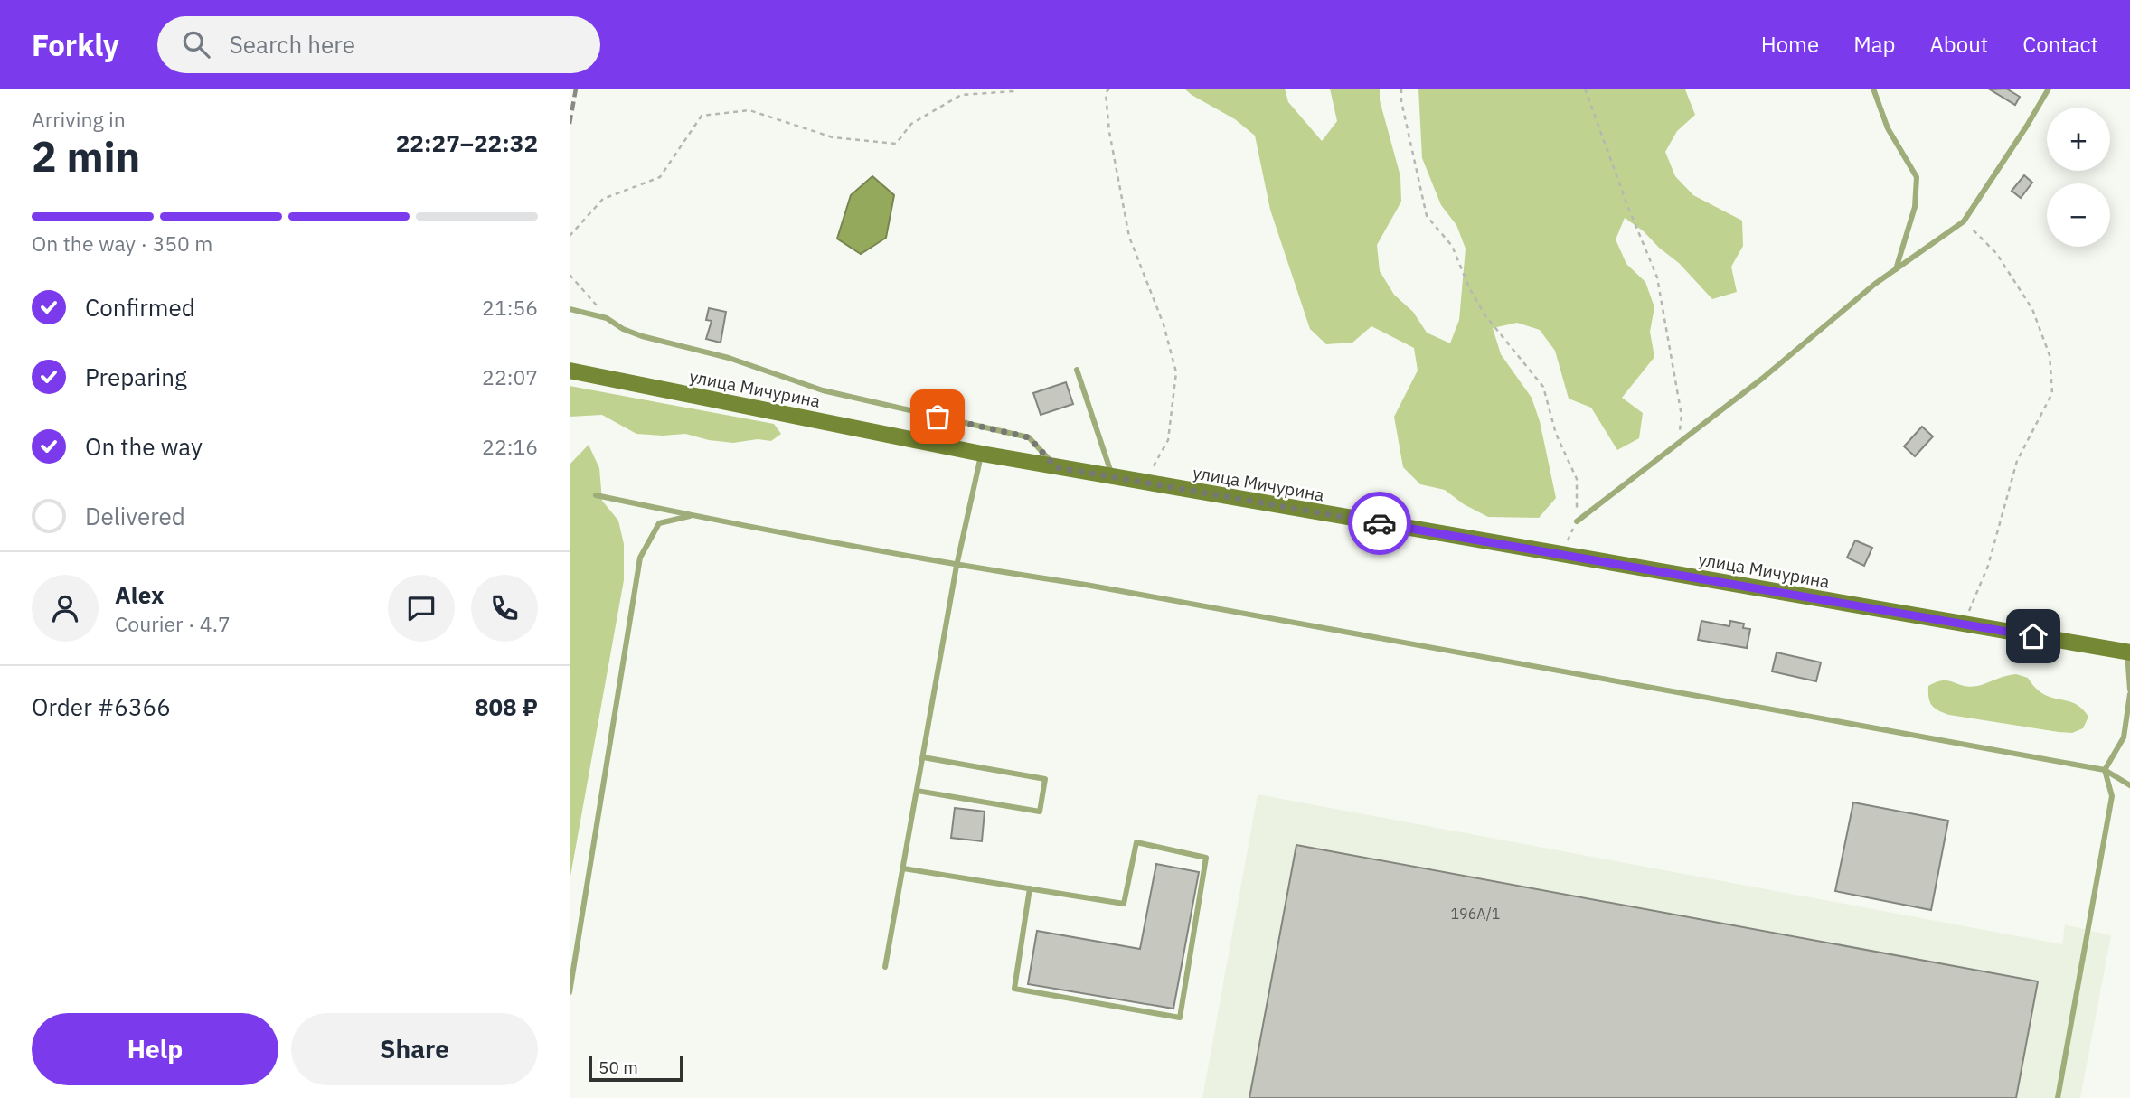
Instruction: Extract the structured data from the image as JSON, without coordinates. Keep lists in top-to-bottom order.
{
  "streets": {
    "main road": ["улица Мичурина"]
  },
  "house_numbers": ["196А/1"],
  "scale_bar": "50 m",
  "page": {
    "header": "Forkly",
    "search": "Search here",
    "nav": [
      "Home",
      "Map",
      "About",
      "Contact"
    ],
    "heading": ["2 min", "Arriving in", "22:27–22:32"],
    "panel": [
      "Alex",
      "Courier · 4.7",
      "Order #6366",
      "808 ₽"
    ],
    "map_buttons": ["+", "−"],
    "bar": "On the way · 350 m",
    "list": [
      ["Confirmed", "21:56"],
      ["Preparing", "22:07"],
      ["On the way", "22:16"],
      "Delivered"
    ],
    "buttons": ["Help", "Share"],
    "scale": "50 m"
  }
}
